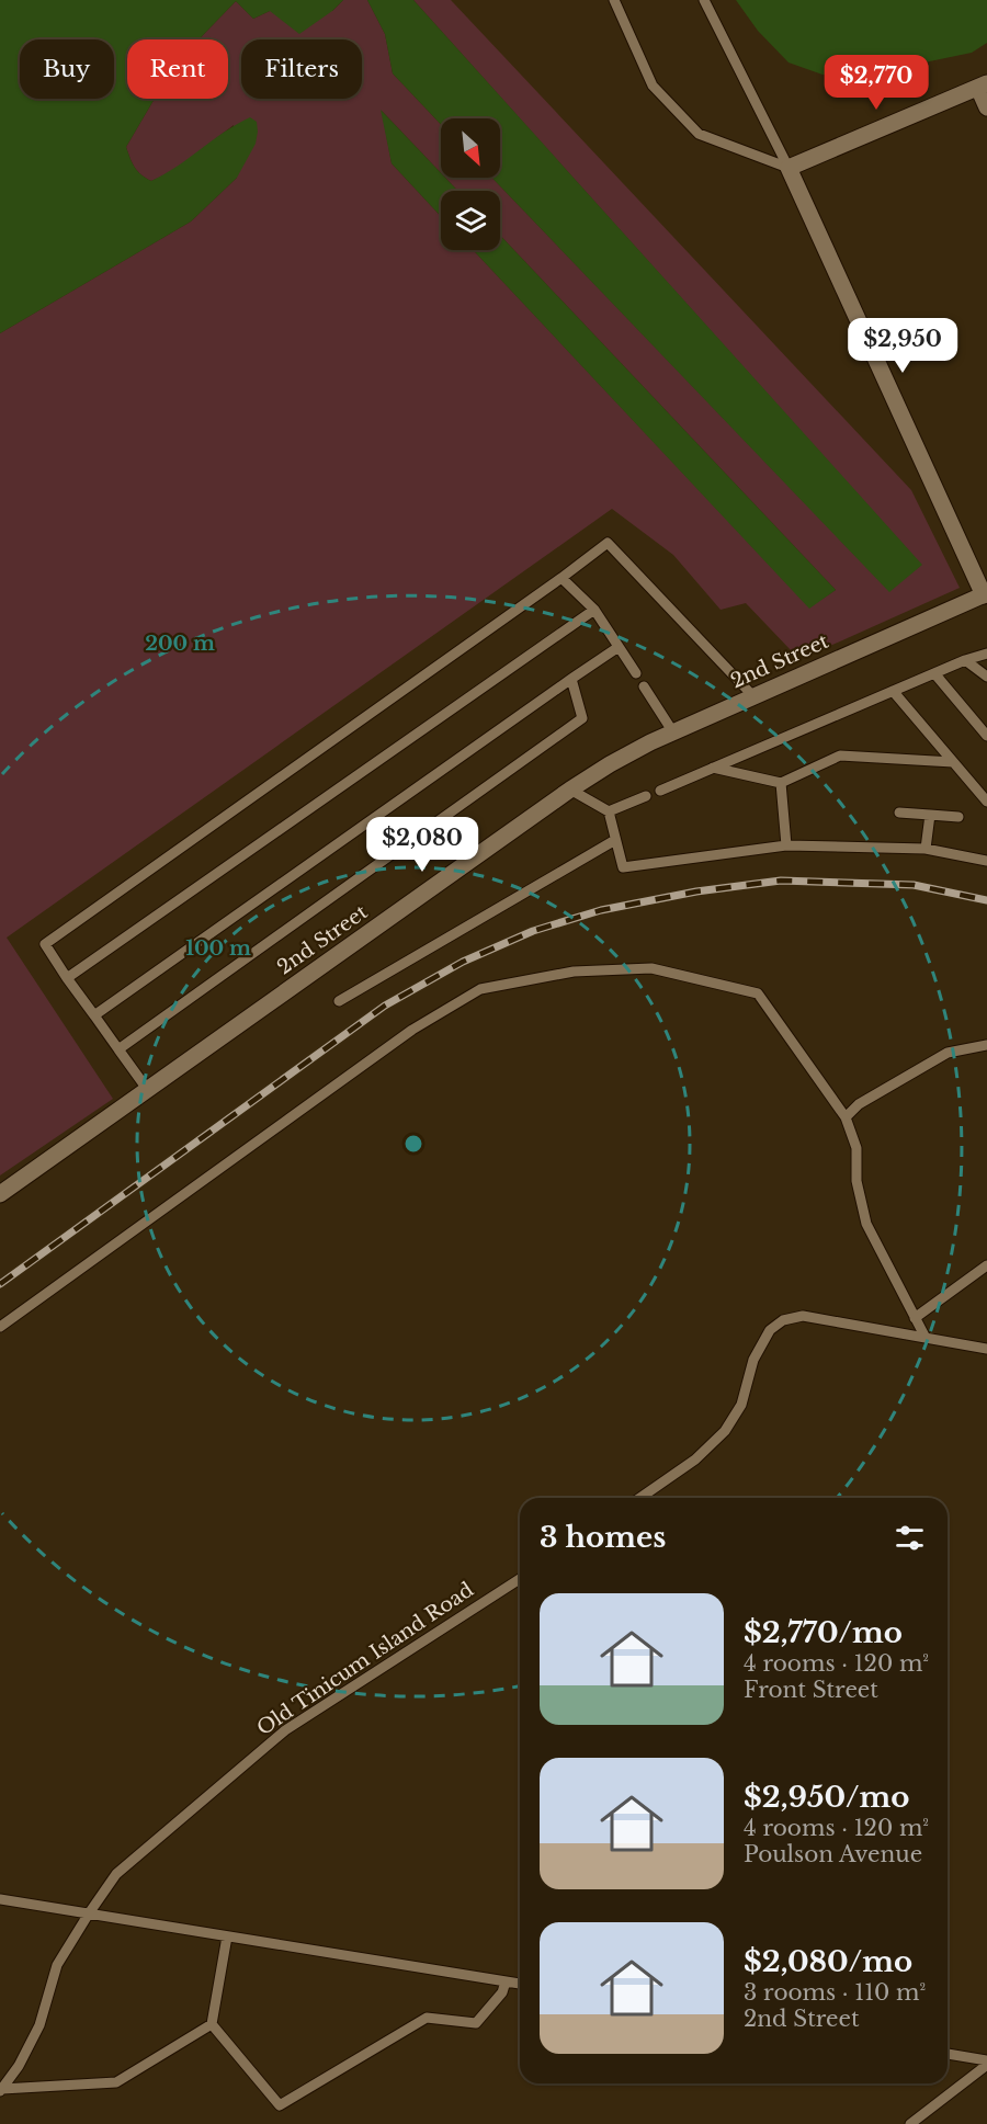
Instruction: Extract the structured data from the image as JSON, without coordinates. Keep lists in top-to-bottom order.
{
  "streets": {
    "street": ["2nd Street"],
    "lane": ["Old Tinicum Island Road"]
  },
  "north": "bottom right",
  "page": {
    "chip": ["Buy", "Rent", "Filters"],
    "price": ["$2,770", "$2,950", "$2,080"],
    "heading": "3 homes",
    "list": [
      {
        "name": "$2,770/mo",
        "note": "4 rooms · 120 m² · Front Street"
      },
      {
        "name": "$2,950/mo",
        "note": "4 rooms · 120 m² · Poulson Avenue"
      },
      {
        "name": "$2,080/mo",
        "note": "3 rooms · 110 m² · 2nd Street"
      }
    ]
  },
  "rings": ["200 m", "100 m"]
}
